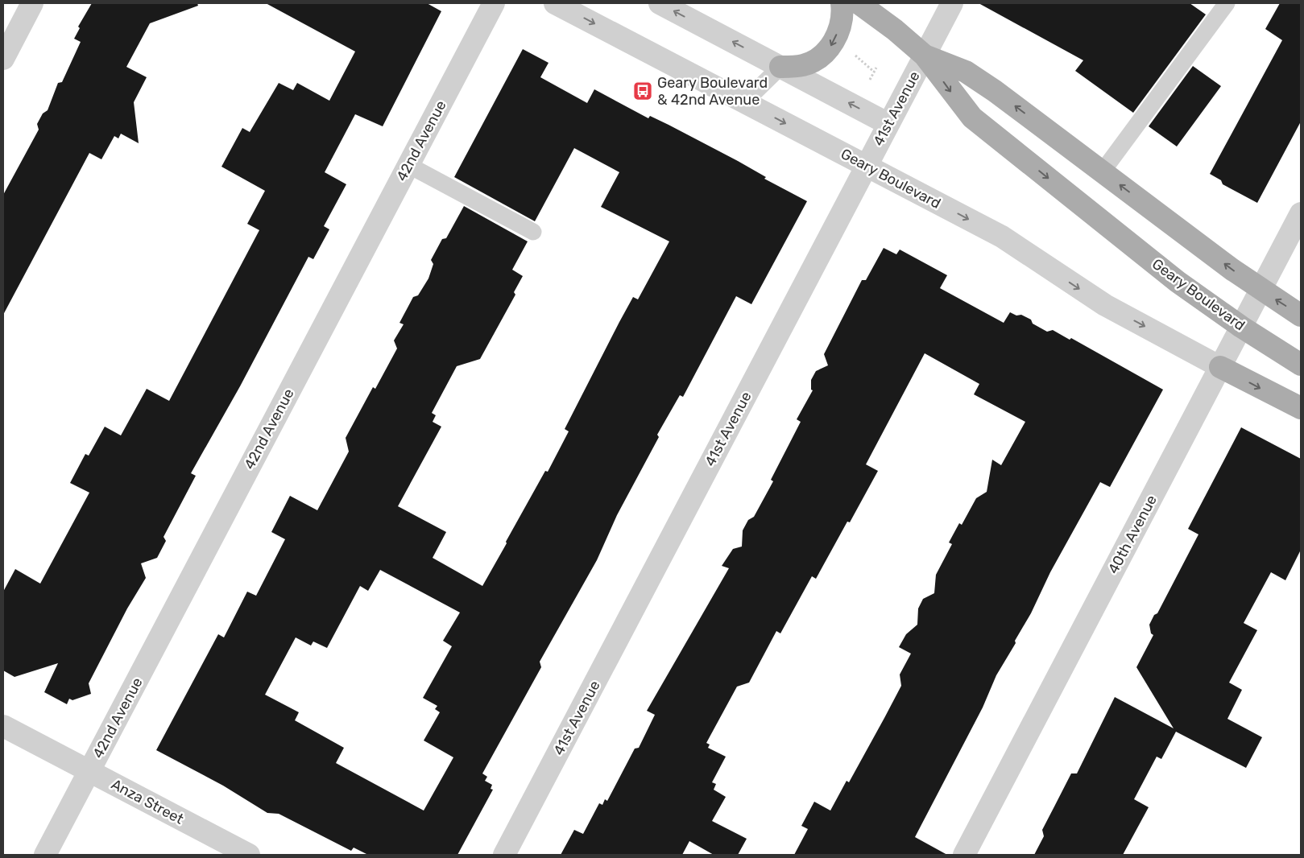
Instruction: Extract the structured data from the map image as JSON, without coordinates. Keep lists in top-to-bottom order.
{
  "streets": {
    "main road": ["Geary Boulevard"],
    "street": [
      "41st Avenue",
      "42nd Avenue",
      "40th Avenue",
      "Anza Street"
    ]
  },
  "crossings": [
    ["41st Avenue", "Geary Boulevard"],
    ["42nd Avenue", "Anza Street"],
    ["Geary Boulevard", "40th Avenue"]
  ],
  "places": {
    "bus stop": ["Geary Boulevard & 42nd Avenue"]
  }
}
